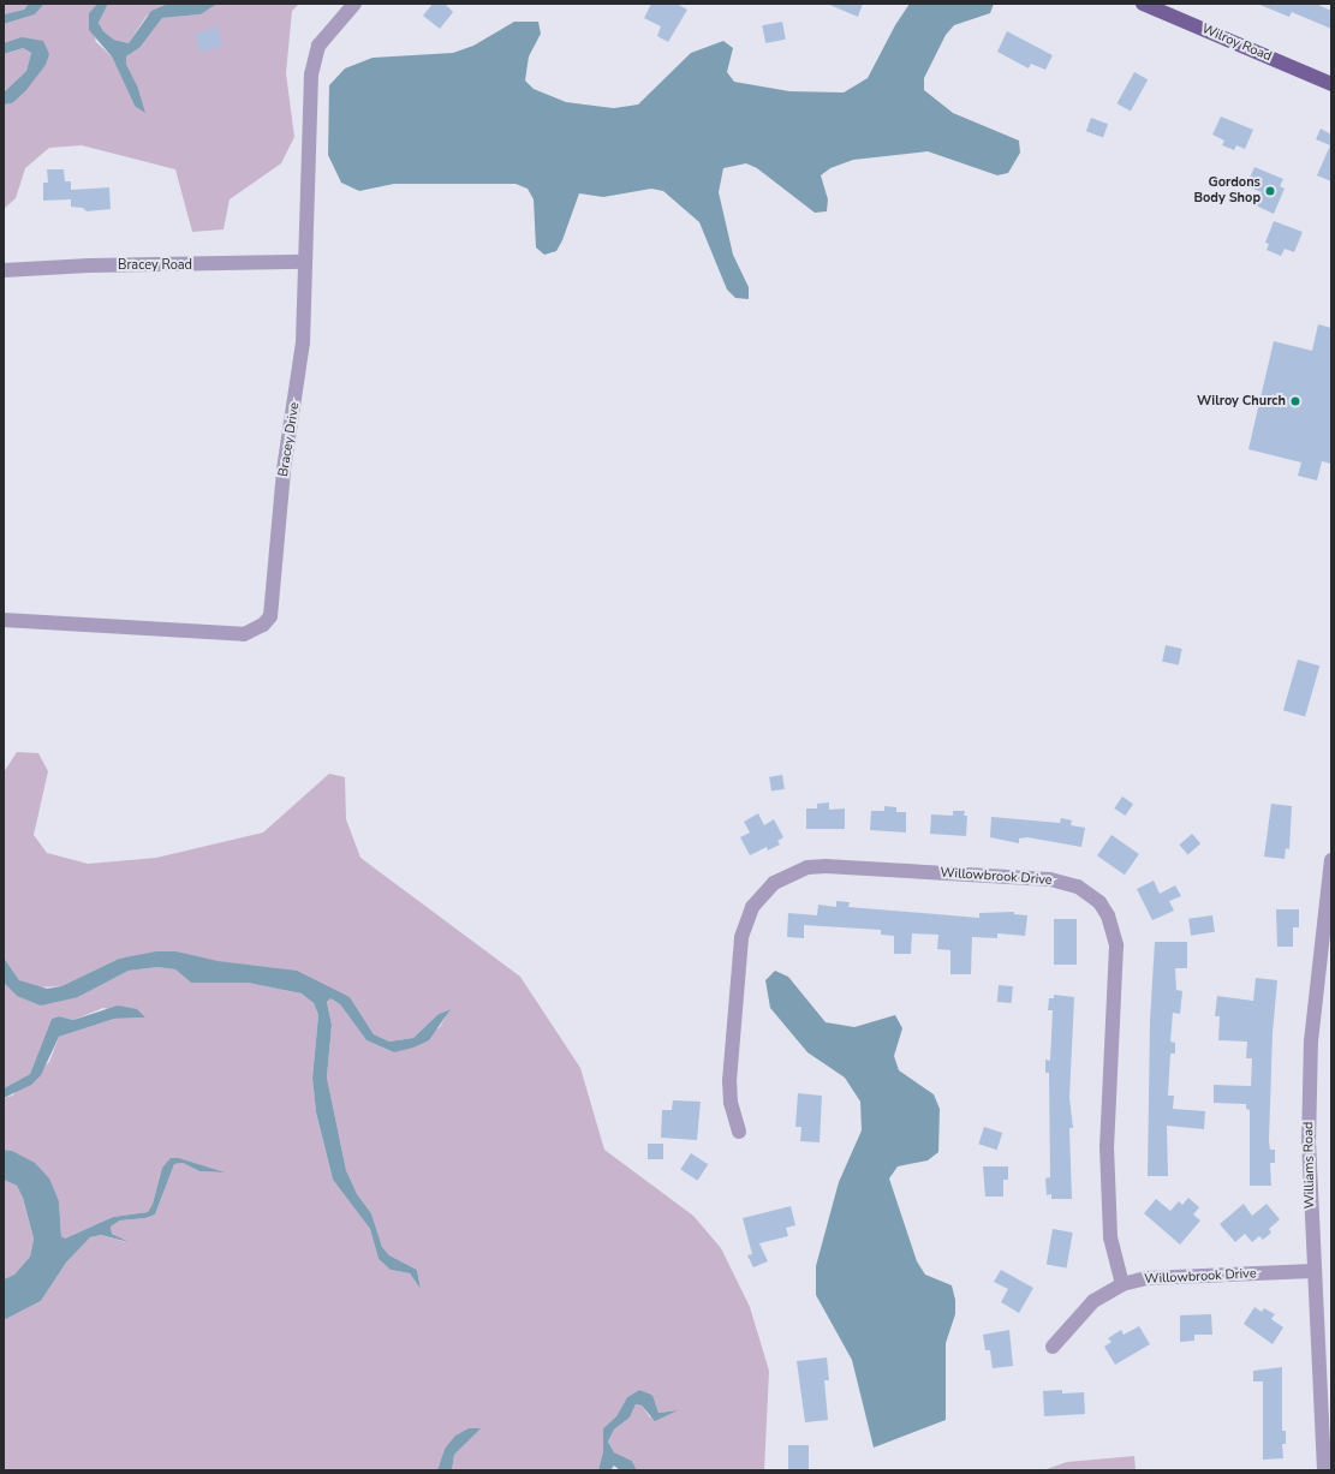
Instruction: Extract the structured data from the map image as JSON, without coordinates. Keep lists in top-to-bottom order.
{
  "streets": {
    "main road": ["Wilroy Road"],
    "street": [
      "Bracey Road",
      "Bracey Drive",
      "Willowbrook Drive",
      "Williams Road"
    ]
  },
  "crossings": [
    ["Bracey Road", "Bracey Drive"],
    ["Willowbrook Drive", "Williams Road"]
  ],
  "places": ["Gordons Body Shop", "Wilroy Church"]
}
